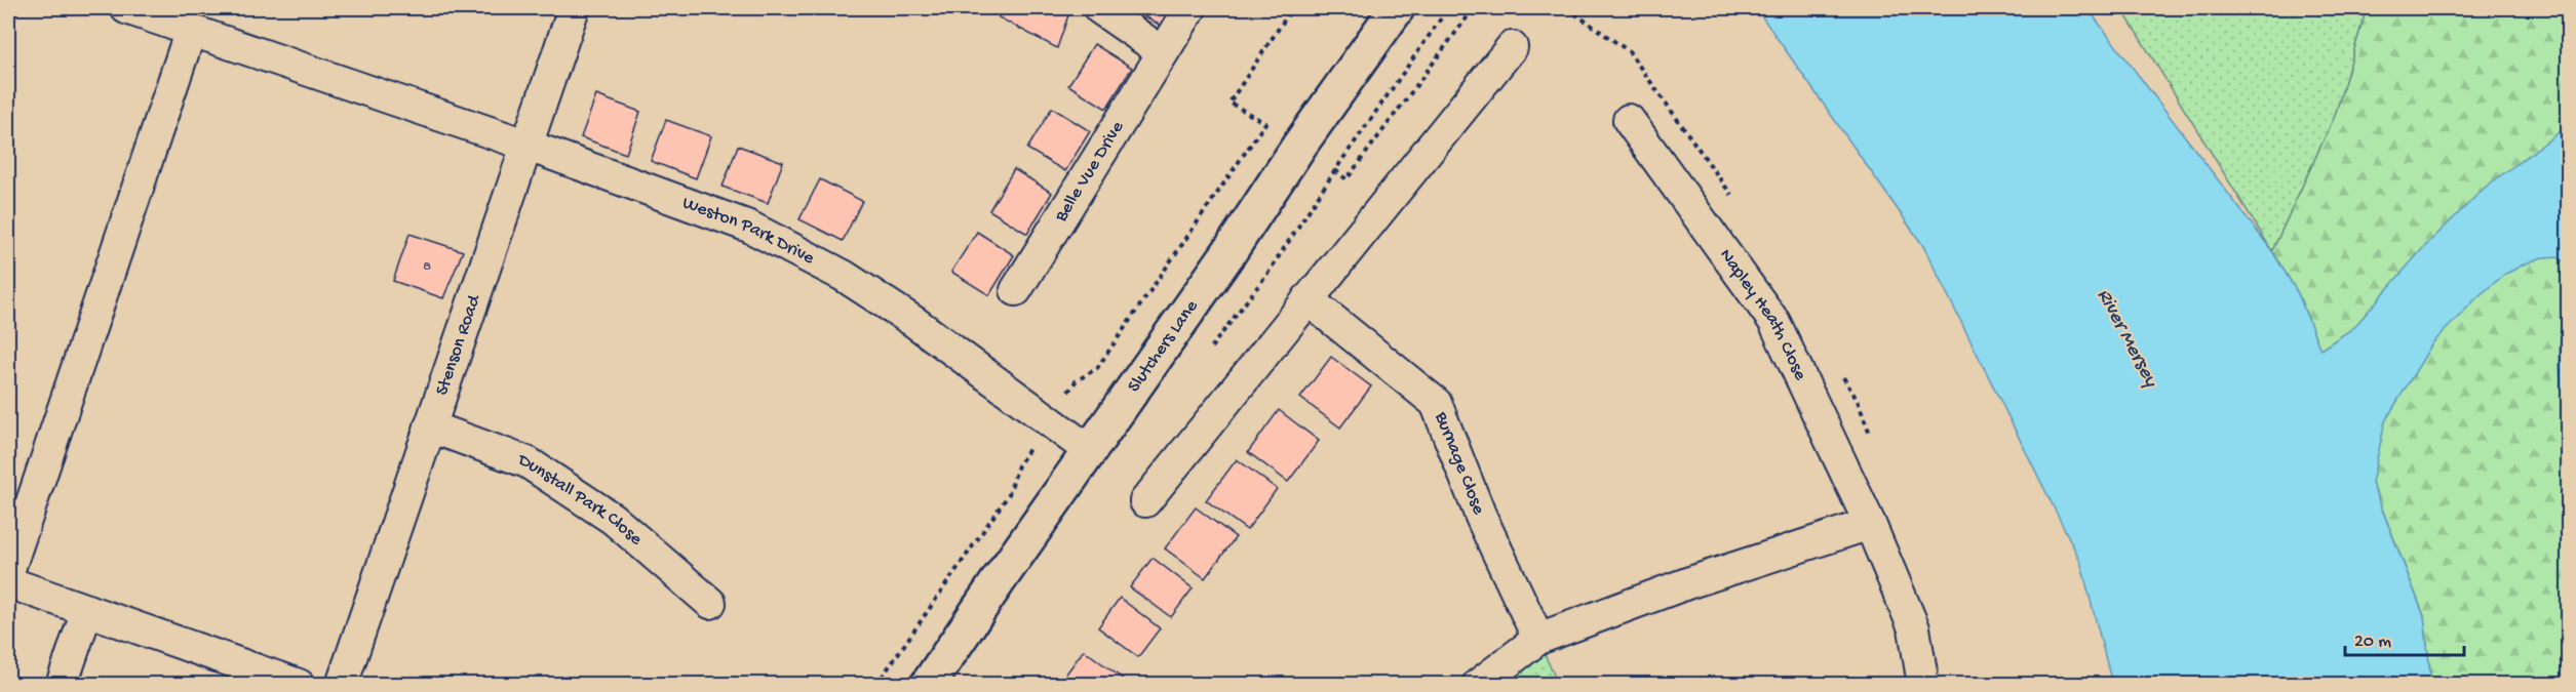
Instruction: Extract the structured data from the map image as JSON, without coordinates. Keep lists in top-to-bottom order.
{
  "streets": {
    "highway": ["Slutchers Lane"],
    "street": [
      "Belle Vue Drive",
      "Weston Park Drive",
      "Napley Heath Close",
      "Stenson Road",
      "Burnage Close",
      "Dunstall Park Close"
    ]
  },
  "crossings": [
    ["Weston Park Drive", "Stenson Road"],
    ["Weston Park Drive", "Slutchers Lane"],
    ["Stenson Road", "Dunstall Park Close"]
  ],
  "water": ["River Mersey"],
  "house_numbers": ["8"],
  "scale_bar": "20 m"
}
